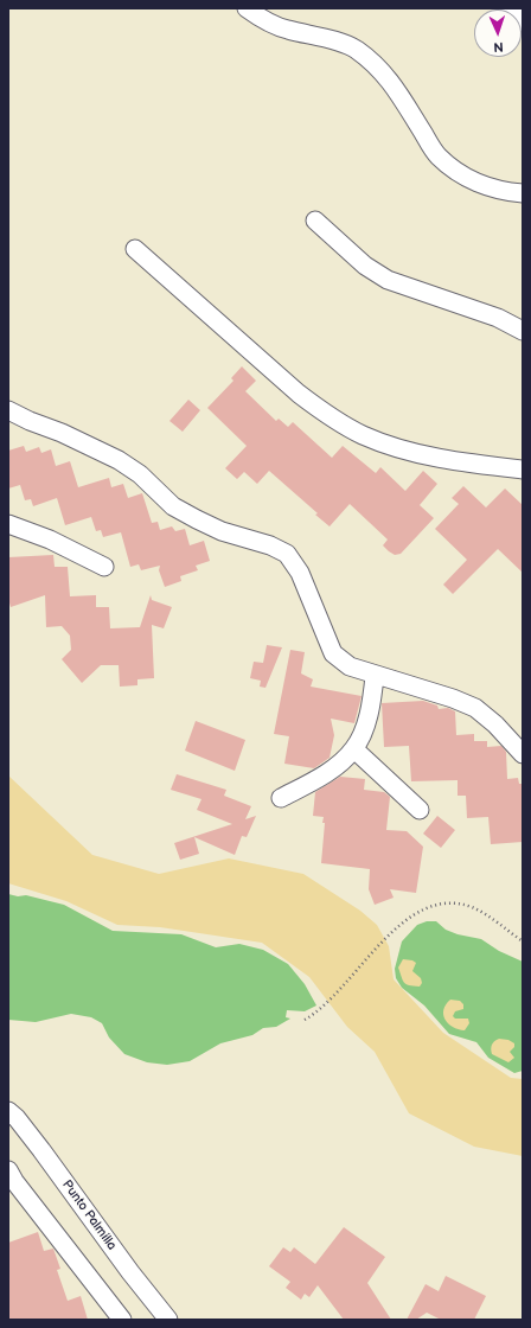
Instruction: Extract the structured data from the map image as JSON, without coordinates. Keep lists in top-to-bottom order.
{
  "streets": {
    "street": ["Punto Palmilla"]
  },
  "north": "bottom"
}
